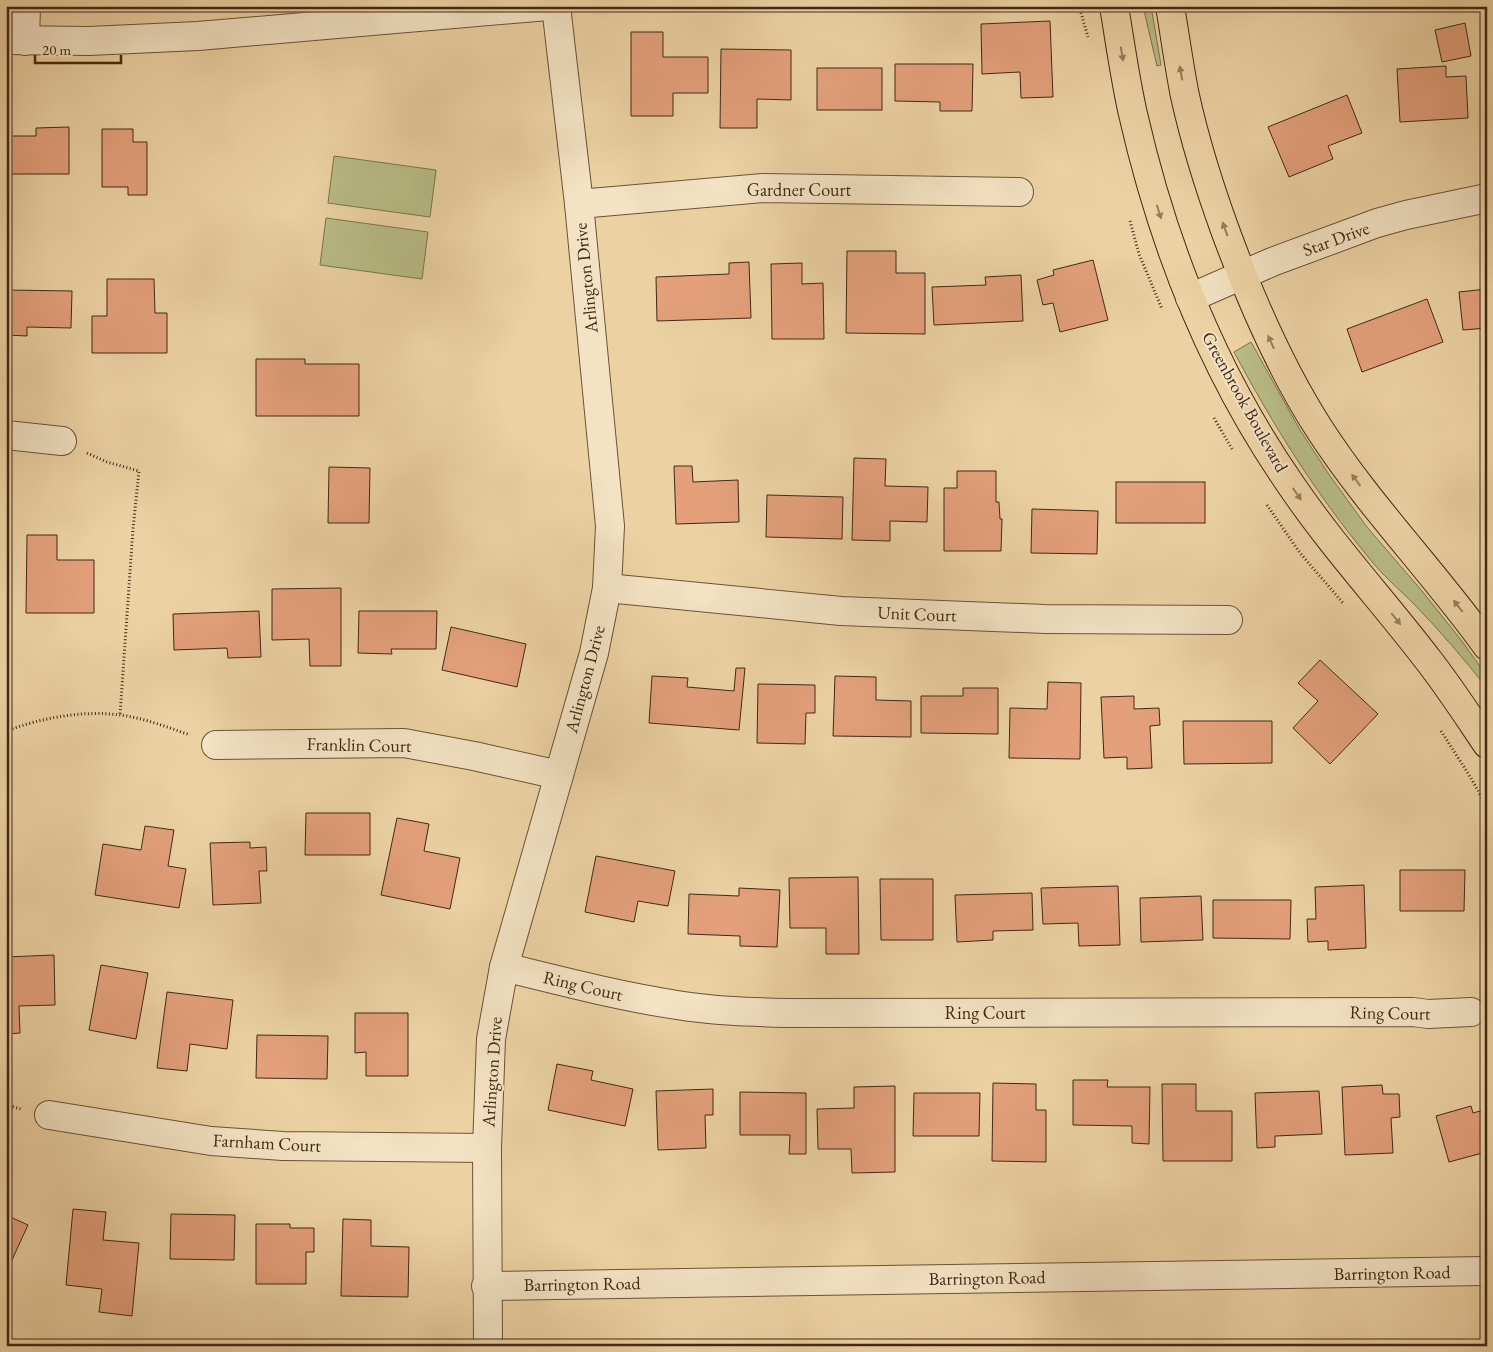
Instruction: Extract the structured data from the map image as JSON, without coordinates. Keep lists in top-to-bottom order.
{
  "streets": {
    "main road": ["Greenbrook Boulevard"],
    "street": [
      "Gardner Court",
      "Star Drive",
      "Arlington Drive",
      "Unit Court",
      "Franklin Court",
      "Ring Court",
      "Farnham Court",
      "Barrington Road"
    ]
  },
  "crossings": [
    ["Gardner Court", "Arlington Drive"],
    ["Star Drive", "Greenbrook Boulevard"],
    ["Arlington Drive", "Unit Court"],
    ["Arlington Drive", "Franklin Court"],
    ["Arlington Drive", "Ring Court"],
    ["Arlington Drive", "Farnham Court"],
    ["Arlington Drive", "Barrington Road"]
  ],
  "scale_bar": "20 m"
}
